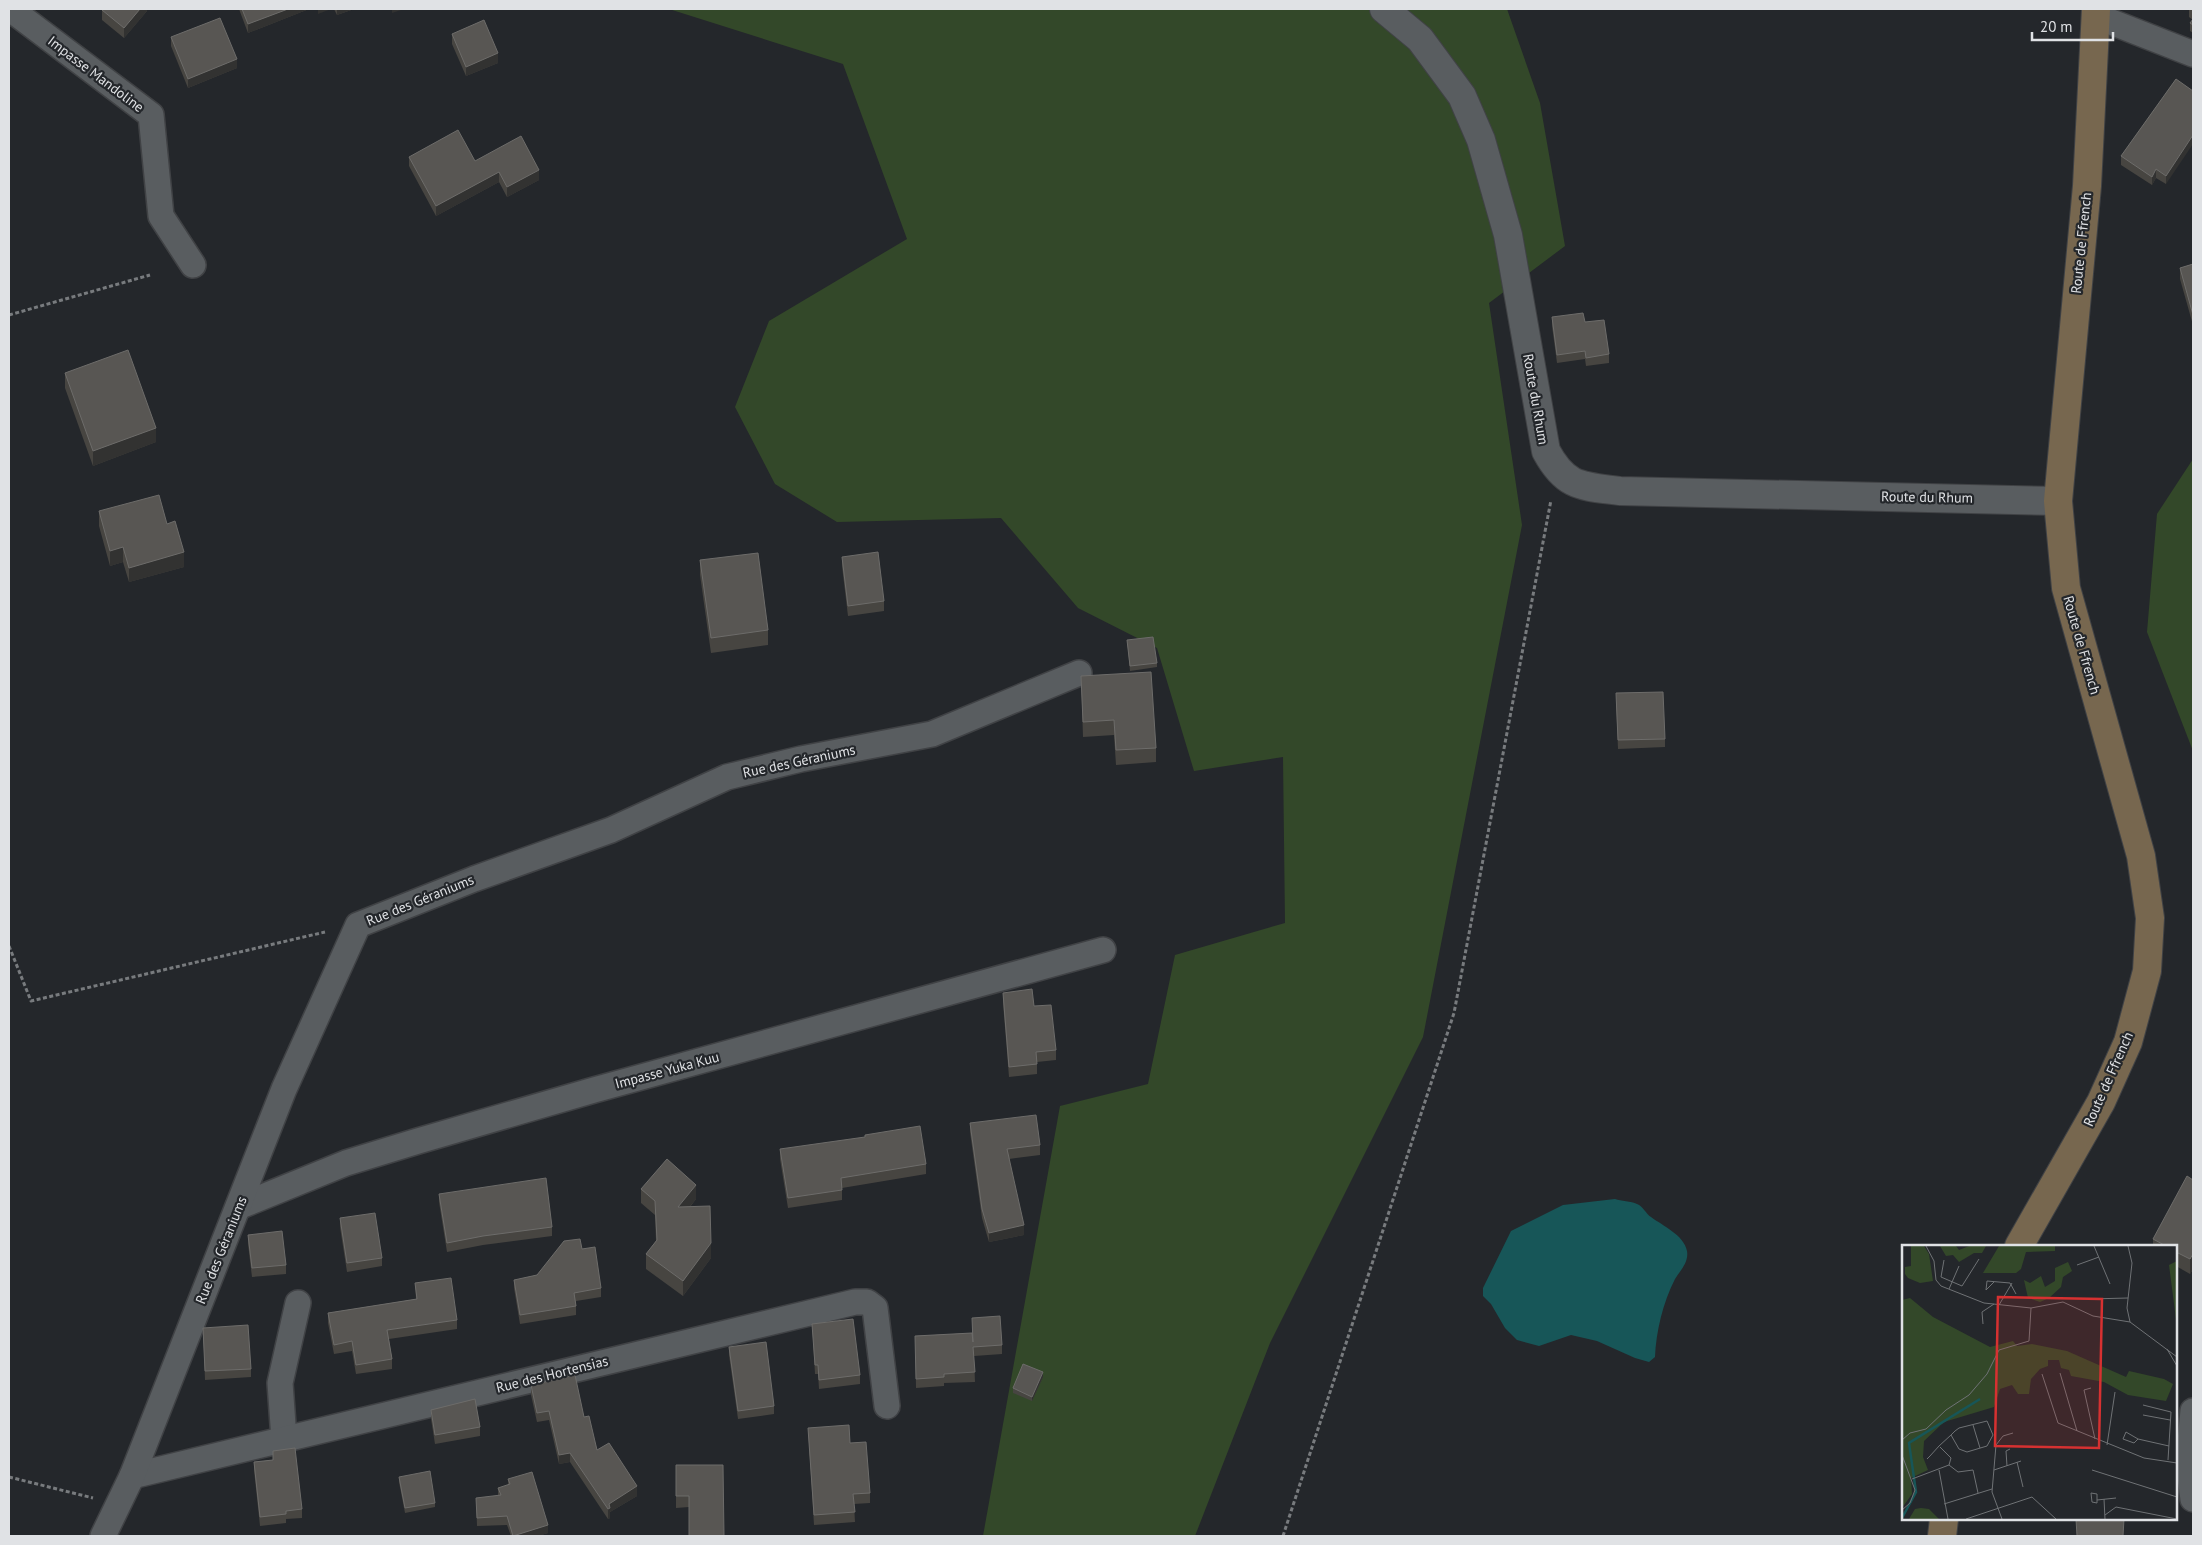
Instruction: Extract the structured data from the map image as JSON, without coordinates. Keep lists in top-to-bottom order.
{
  "streets": {
    "main road": ["Route de Ffrench"],
    "street": [
      "Impasse Mandoline",
      "Route du Rhum",
      "Rue des Géraniums",
      "Impasse Yuka Kuu",
      "Rue des Hortensias"
    ]
  },
  "crossings": [
    ["Route de Ffrench", "Route du Rhum"],
    ["Rue des Géraniums", "Impasse Yuka Kuu"],
    ["Rue des Géraniums", "Rue des Hortensias"]
  ],
  "scale_bar": "20 m"
}
